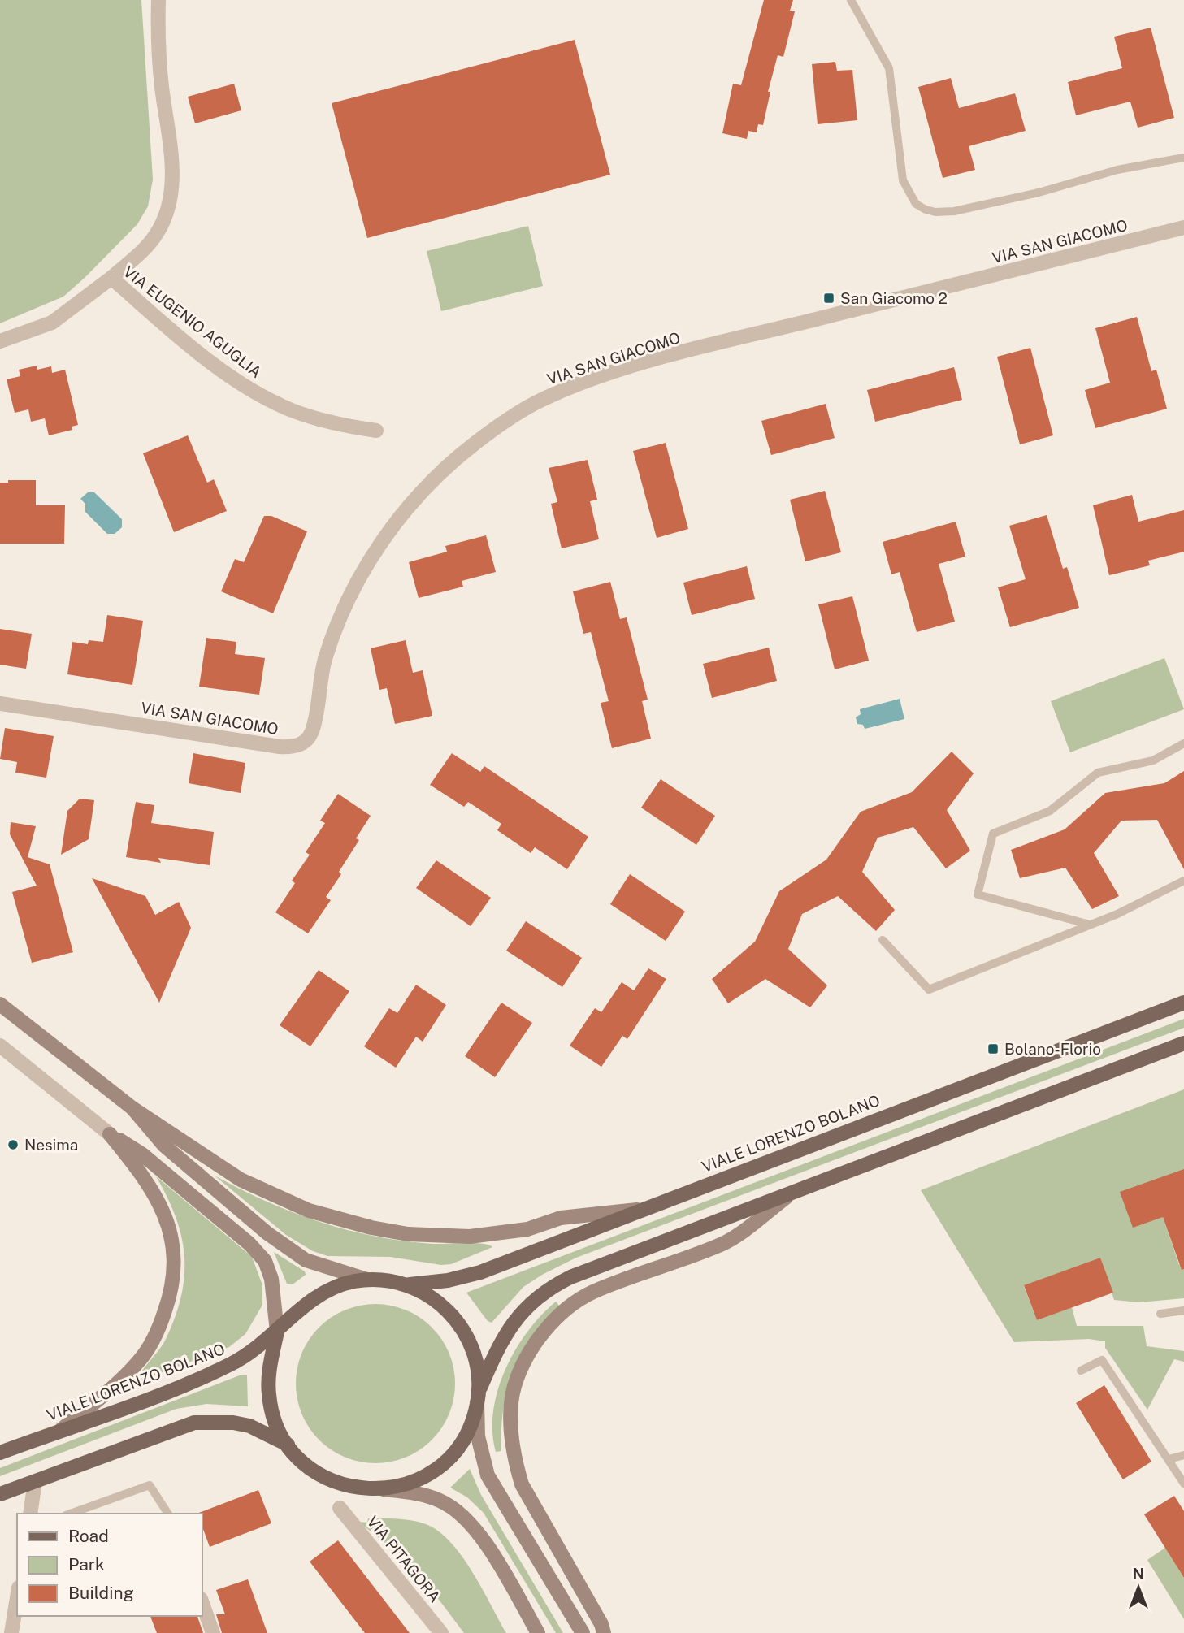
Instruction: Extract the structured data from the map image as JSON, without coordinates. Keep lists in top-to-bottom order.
{
  "streets": {
    "main road": ["VIALE LORENZO BOLANO"],
    "street": ["VIA SAN GIACOMO", "VIA EUGENIO AGUGLIA", "VIA PITAGORA"]
  },
  "places": {
    "transit": ["San Giacomo 2", "Bolano-Florio"],
    "other": ["Nesima"]
  },
  "legend": ["Road", "Park", "Building"],
  "north": "top"
}
